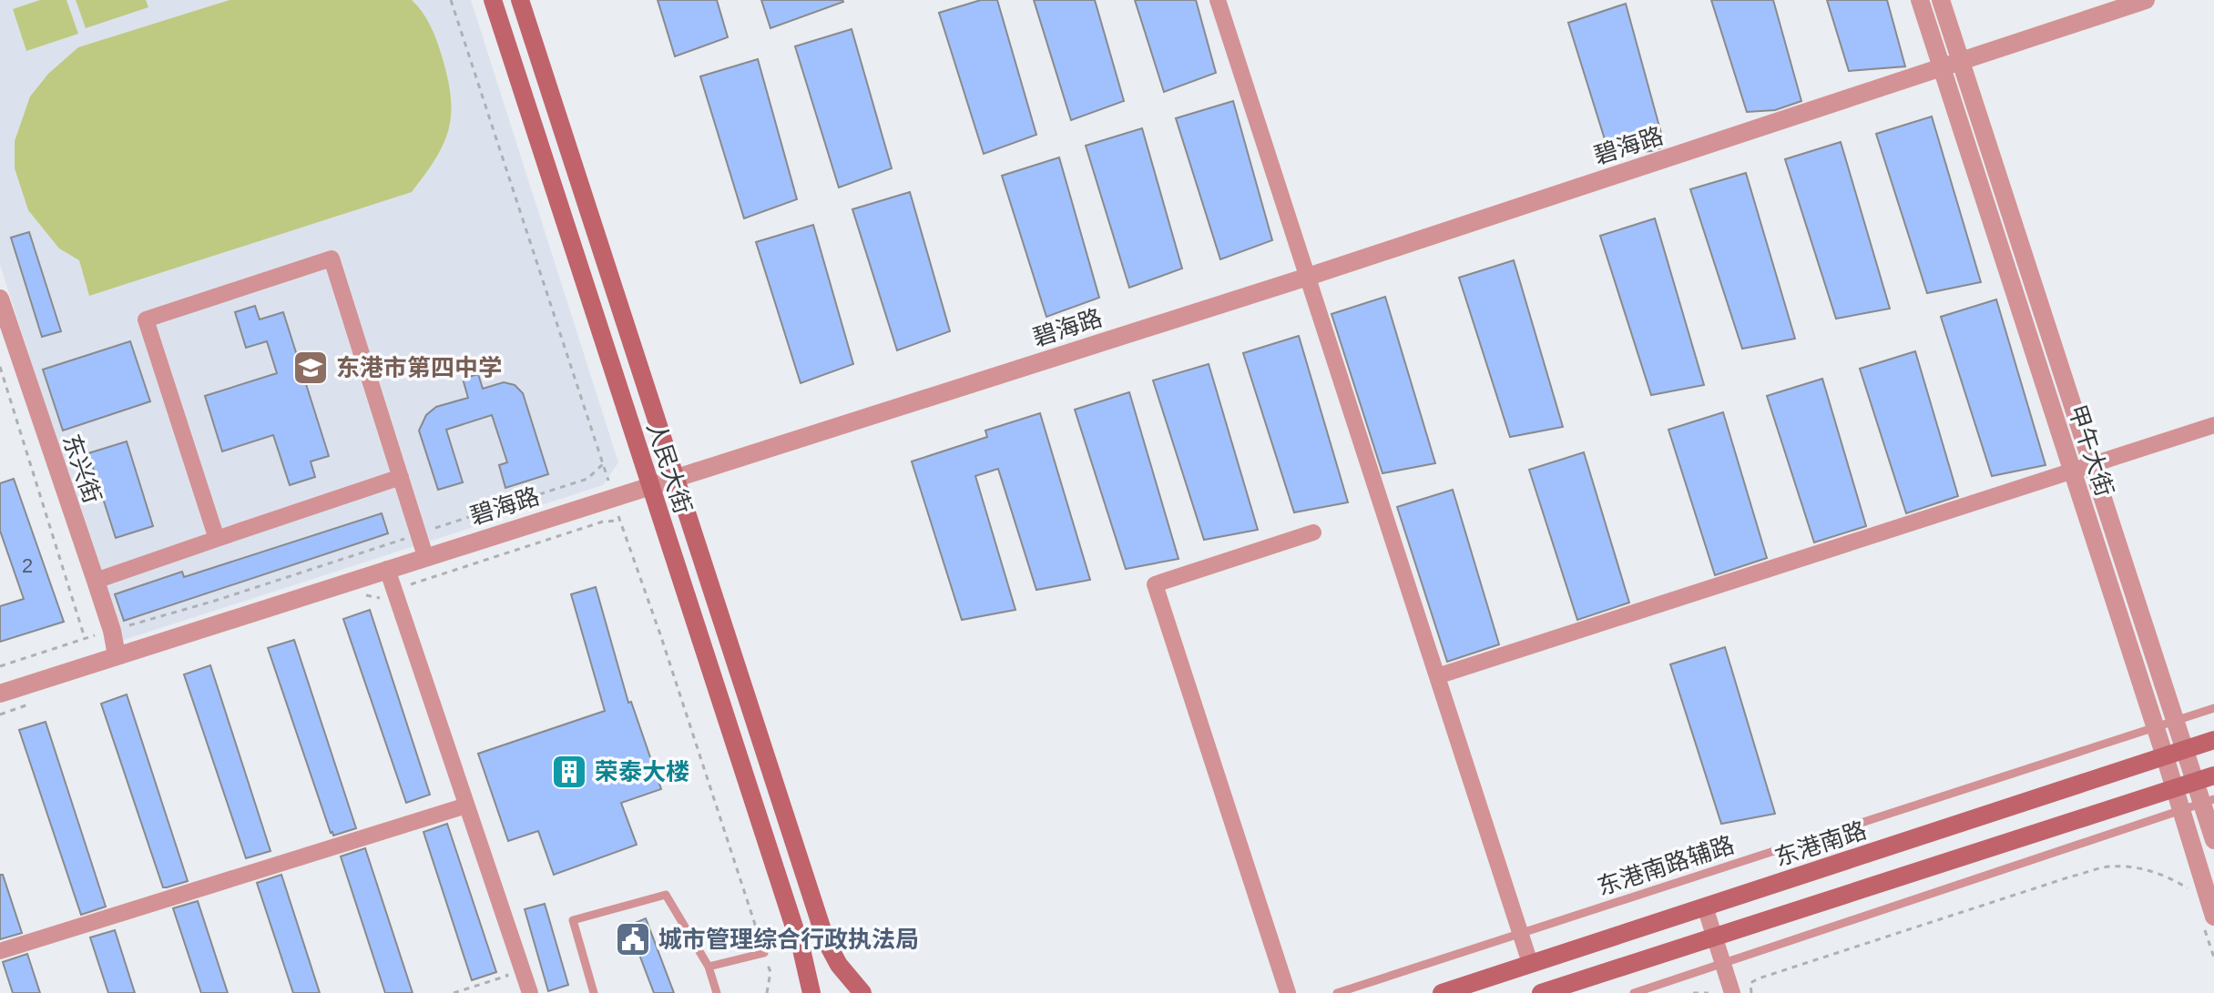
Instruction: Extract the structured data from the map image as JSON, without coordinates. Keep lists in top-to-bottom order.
{
  "streets": {
    "main road": ["人民大街", "东港南路"],
    "street": ["碧海路", "甲午大街", "东兴街"],
    "lane": ["东港南路辅路"]
  },
  "crossings": [
    ["碧海路", "甲午大街"],
    ["碧海路", "人民大街"],
    ["碧海路", "东兴街"],
    ["甲午大街", "东港南路"],
    ["甲午大街", "东港南路辅路"]
  ],
  "places": {
    "school or university": ["东港市第四中学"],
    "building": ["荣泰大楼"],
    "public building": ["城市管理综合行政执法局"]
  },
  "house_numbers": ["2"]
}
